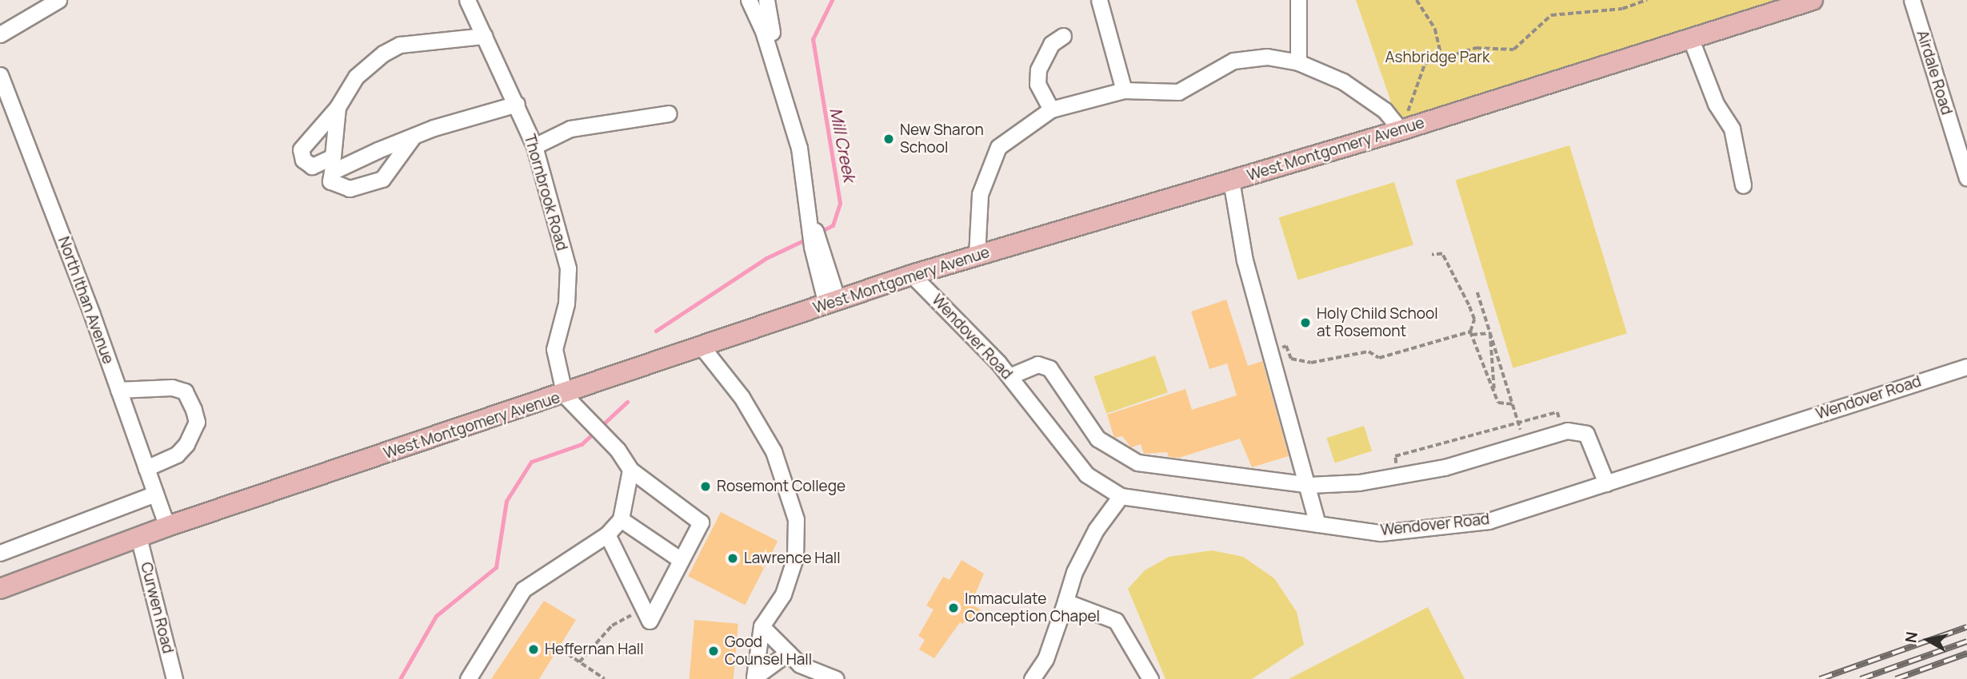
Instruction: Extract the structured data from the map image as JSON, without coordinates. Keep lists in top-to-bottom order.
{
  "streets": {
    "main road": ["West Montgomery Avenue"],
    "street": [
      "Airdale Road",
      "Thornbrook Road",
      "North Ithan Avenue",
      "Wendover Road",
      "Curwen Road"
    ]
  },
  "crossings": [
    ["West Montgomery Avenue", "Thornbrook Road"],
    ["West Montgomery Avenue", "North Ithan Avenue"],
    ["West Montgomery Avenue", "Wendover Road"],
    ["West Montgomery Avenue", "Curwen Road"]
  ],
  "water": ["Mill Creek"],
  "parks": ["Ashbridge Park"],
  "places": [
    "New Sharon School",
    "Holy Child School at Rosemont",
    "Rosemont College",
    "Lawrence Hall",
    "Immaculate Conception Chapel",
    "Heffernan Hall",
    "Good Counsel Hall"
  ],
  "north": "left"
}
